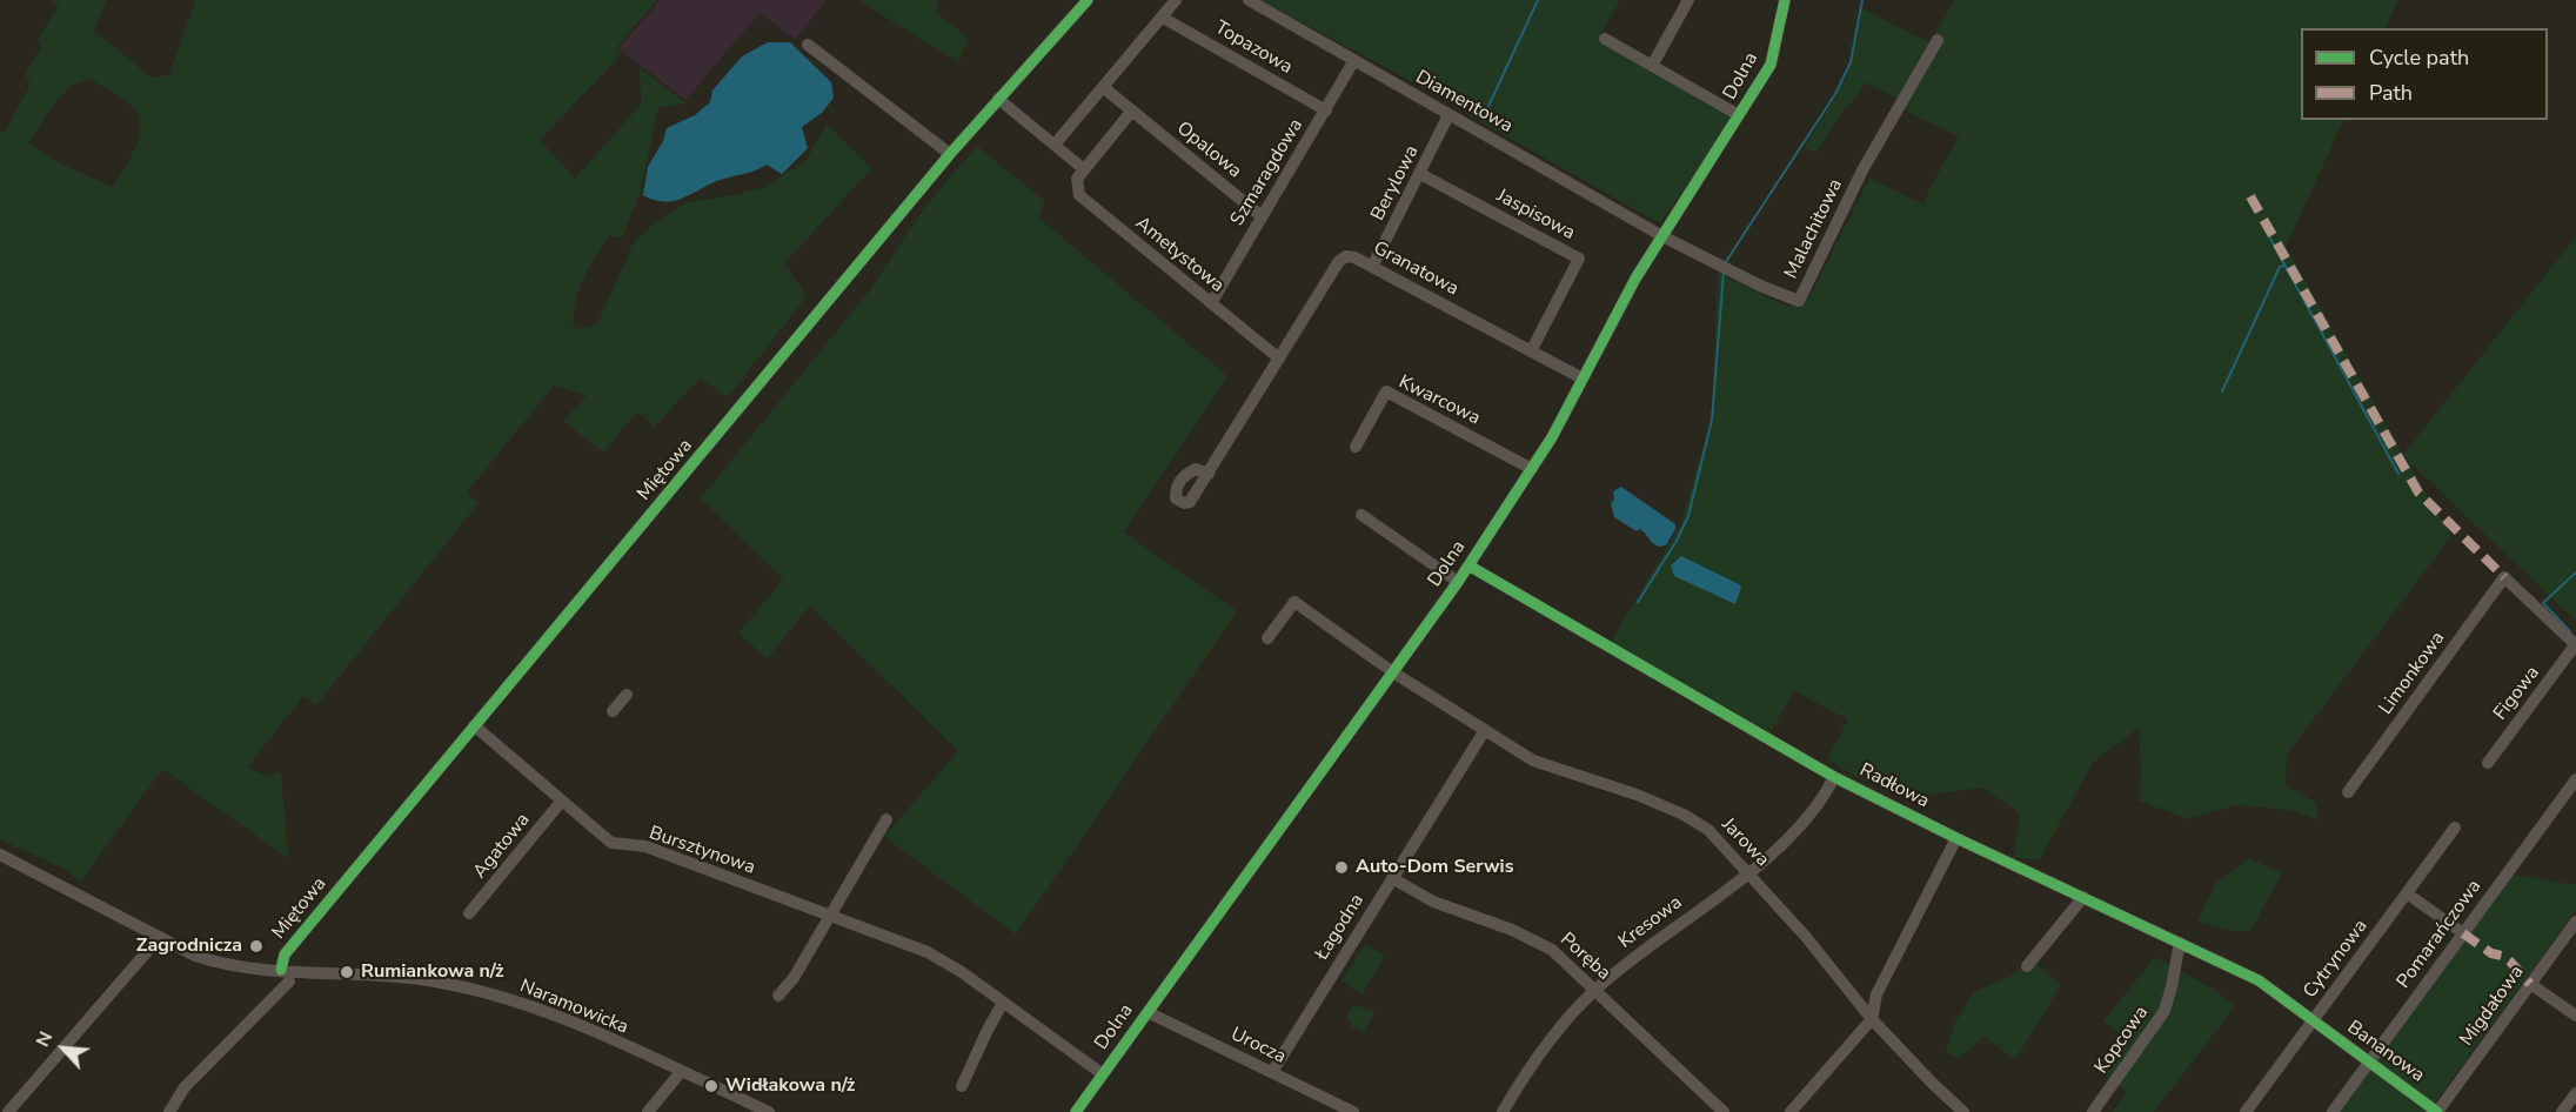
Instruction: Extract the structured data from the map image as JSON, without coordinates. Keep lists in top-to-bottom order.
{
  "streets": {
    "street": [
      "Topazowa",
      "Dolna",
      "Diamentowa",
      "Opalowa",
      "Szmaragdowa",
      "Berylowa",
      "Jaspisowa",
      "Malachitowa",
      "Ametystowa",
      "Granatowa",
      "Kwarcowa",
      "Miętowa",
      "Limonkowa",
      "Figowa",
      "Radłowa",
      "Jarowa",
      "Agatowa",
      "Bursztynowa",
      "Kresowa",
      "Łagodna",
      "Pomarańczowa",
      "Poręba",
      "Cytrynowa",
      "Migdałowa",
      "Naramowicka",
      "Kopcowa",
      "Urocza",
      "Bananowa"
    ]
  },
  "crossings": [
    ["Topazowa", "Szmaragdowa"],
    ["Dolna", "Diamentowa"],
    ["Dolna", "Malachitowa"],
    ["Dolna", "Granatowa"],
    ["Dolna", "Kwarcowa"],
    ["Dolna", "Radłowa"],
    ["Dolna", "Jarowa"],
    ["Dolna", "Bursztynowa"],
    ["Dolna", "Urocza"],
    ["Diamentowa", "Szmaragdowa"],
    ["Diamentowa", "Berylowa"],
    ["Diamentowa", "Malachitowa"],
    ["Opalowa", "Szmaragdowa"],
    ["Szmaragdowa", "Ametystowa"],
    ["Berylowa", "Jaspisowa"],
    ["Berylowa", "Granatowa"],
    ["Jaspisowa", "Granatowa"],
    ["Ametystowa", "Granatowa"],
    ["Miętowa", "Bursztynowa"],
    ["Miętowa", "Naramowicka"],
    ["Limonkowa", "Figowa"],
    ["Radłowa", "Kresowa"],
    ["Radłowa", "Cytrynowa"],
    ["Radłowa", "Kopcowa"],
    ["Radłowa", "Bananowa"],
    ["Jarowa", "Kresowa"],
    ["Jarowa", "Łagodna"],
    ["Agatowa", "Bursztynowa"],
    ["Kresowa", "Poręba"],
    ["Łagodna", "Poręba"],
    ["Łagodna", "Urocza"],
    ["Pomarańczowa", "Bananowa"],
    ["Cytrynowa", "Bananowa"],
    ["Migdałowa", "Bananowa"]
  ],
  "places": [
    "Auto-Dom Serwis",
    "Zagrodnicza",
    "Rumiankowa n/ż",
    "Widłakowa n/ż"
  ],
  "legend": ["Cycle path", "Path"],
  "north": "top left"
}
